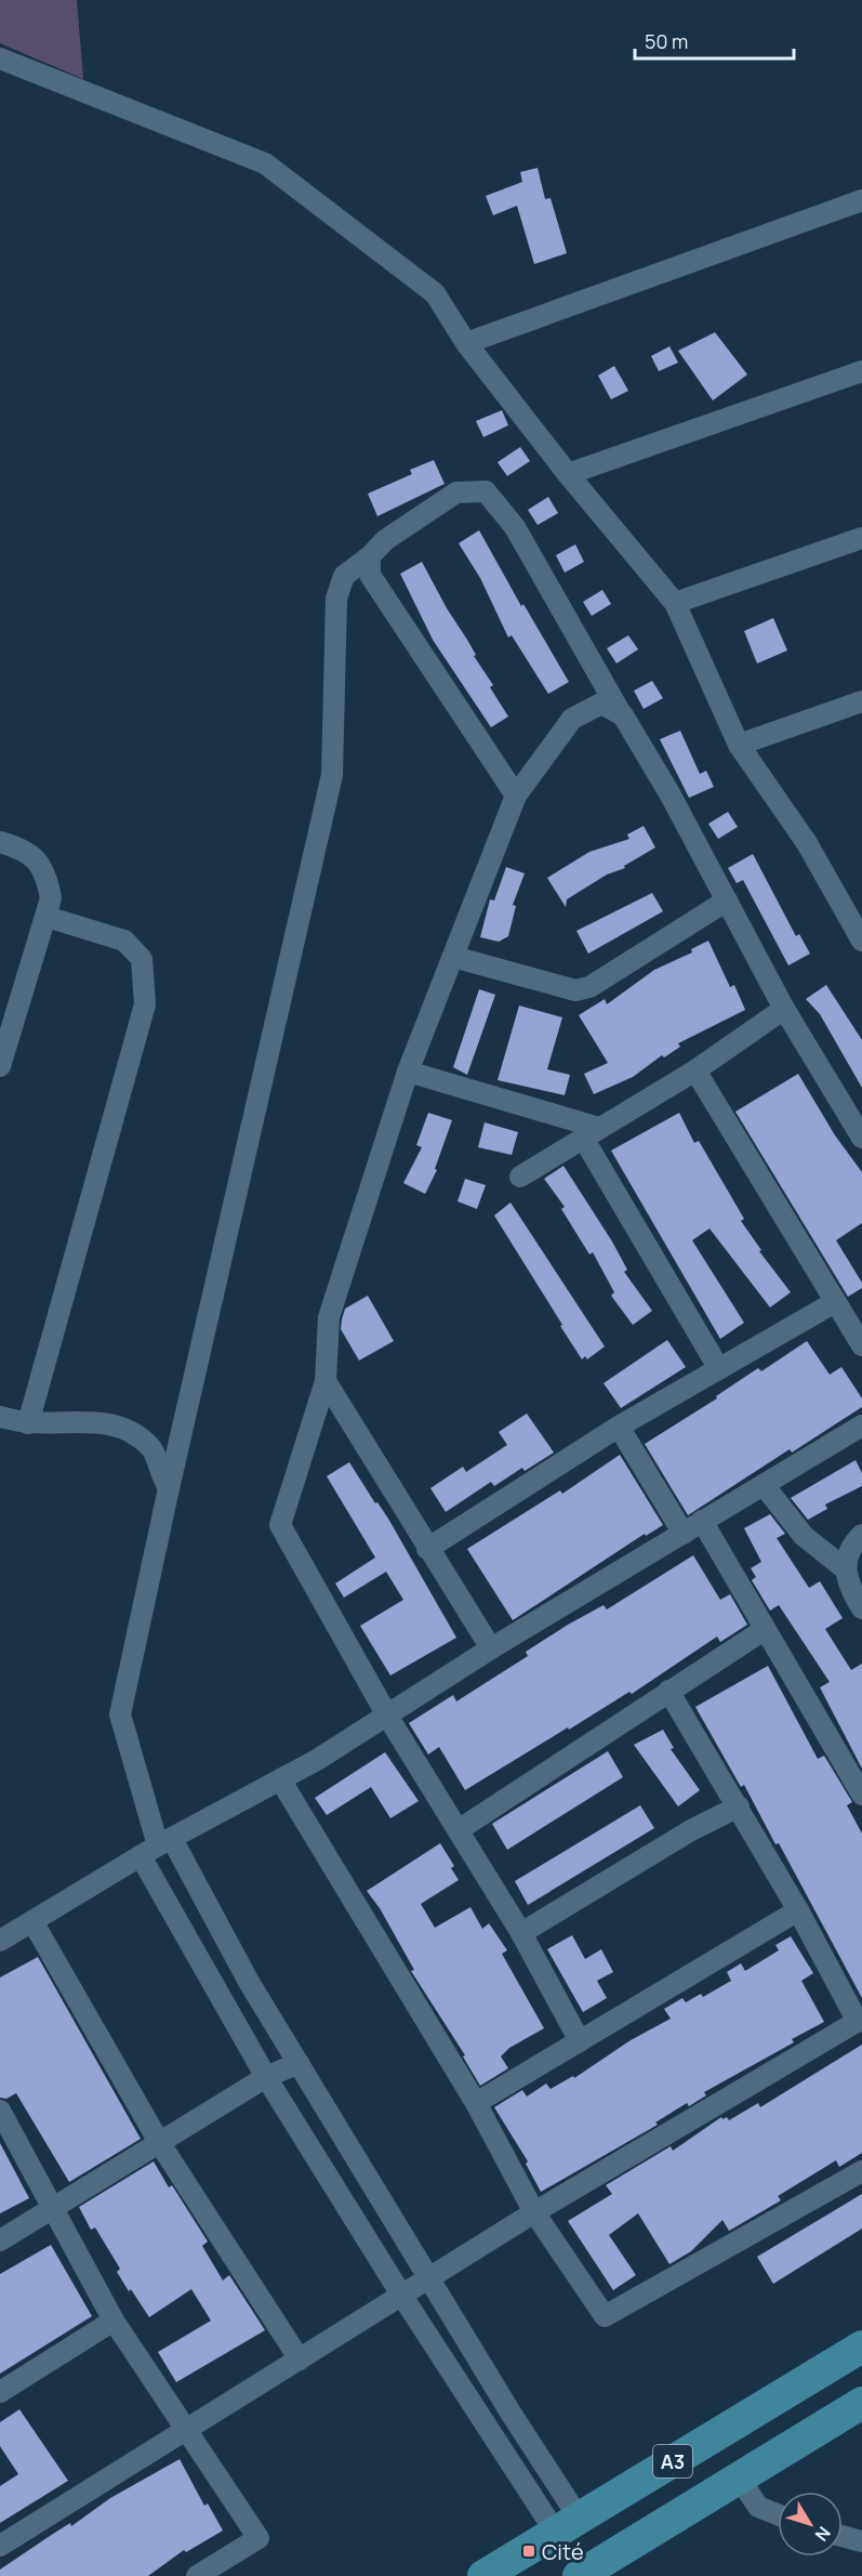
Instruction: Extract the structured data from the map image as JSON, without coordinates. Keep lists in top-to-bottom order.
{
  "streets": {
    "main road": ["A3"]
  },
  "places": {
    "transit": ["Cité"]
  },
  "scale_bar": "50 m",
  "north": "bottom right"
}
